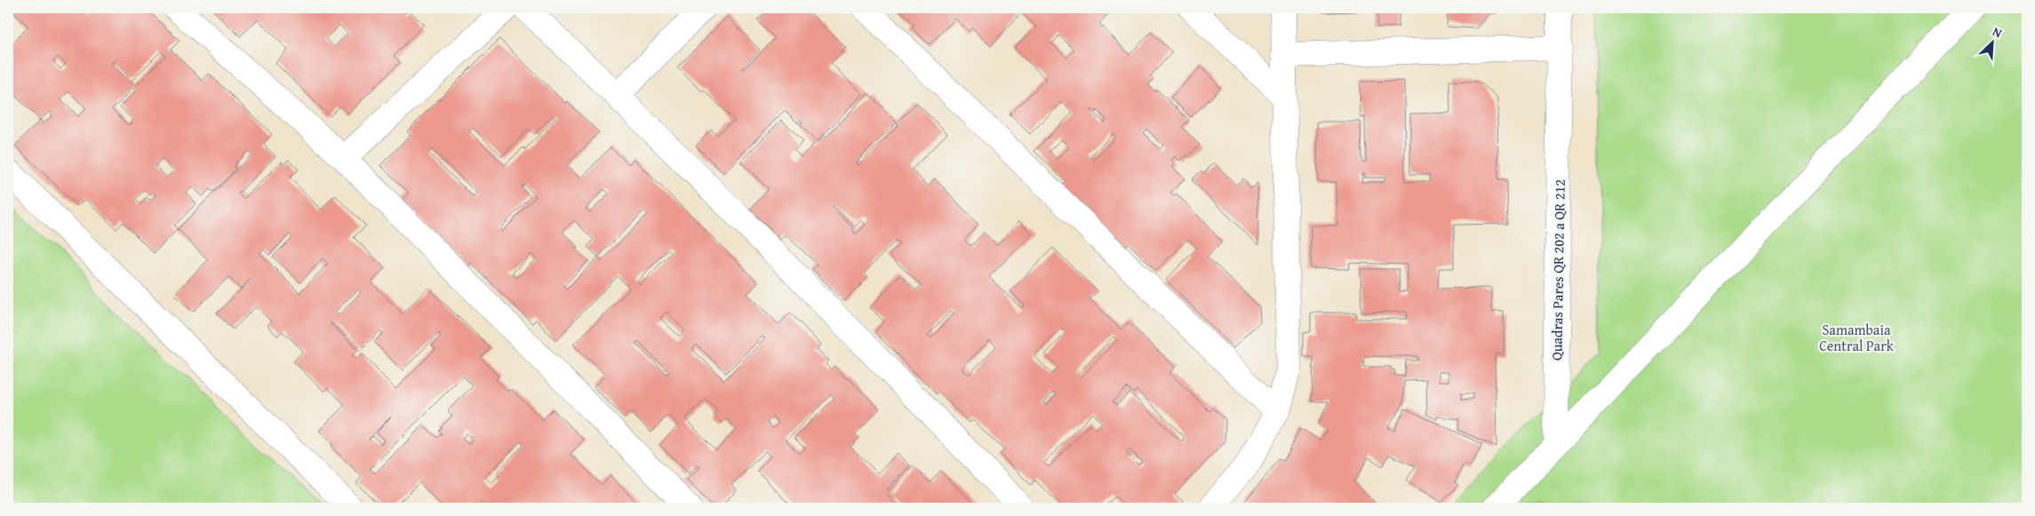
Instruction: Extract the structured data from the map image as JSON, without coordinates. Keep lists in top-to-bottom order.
{
  "streets": {
    "street": ["Quadras Pares QR 202 a QR 212"]
  },
  "parks": ["Samambaia Central Park"],
  "north": "top right"
}
